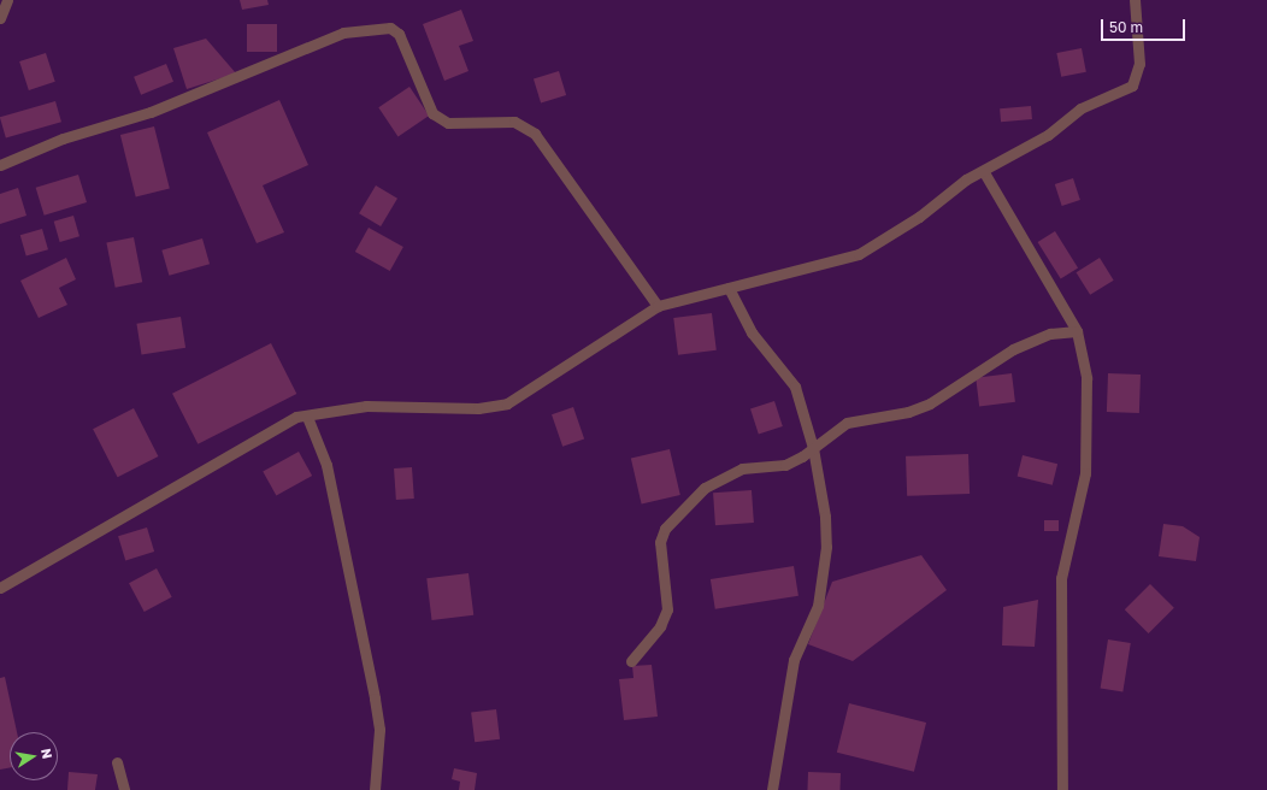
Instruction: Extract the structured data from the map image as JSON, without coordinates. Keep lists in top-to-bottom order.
{
  "scale_bar": "50 m",
  "north": "right"
}
